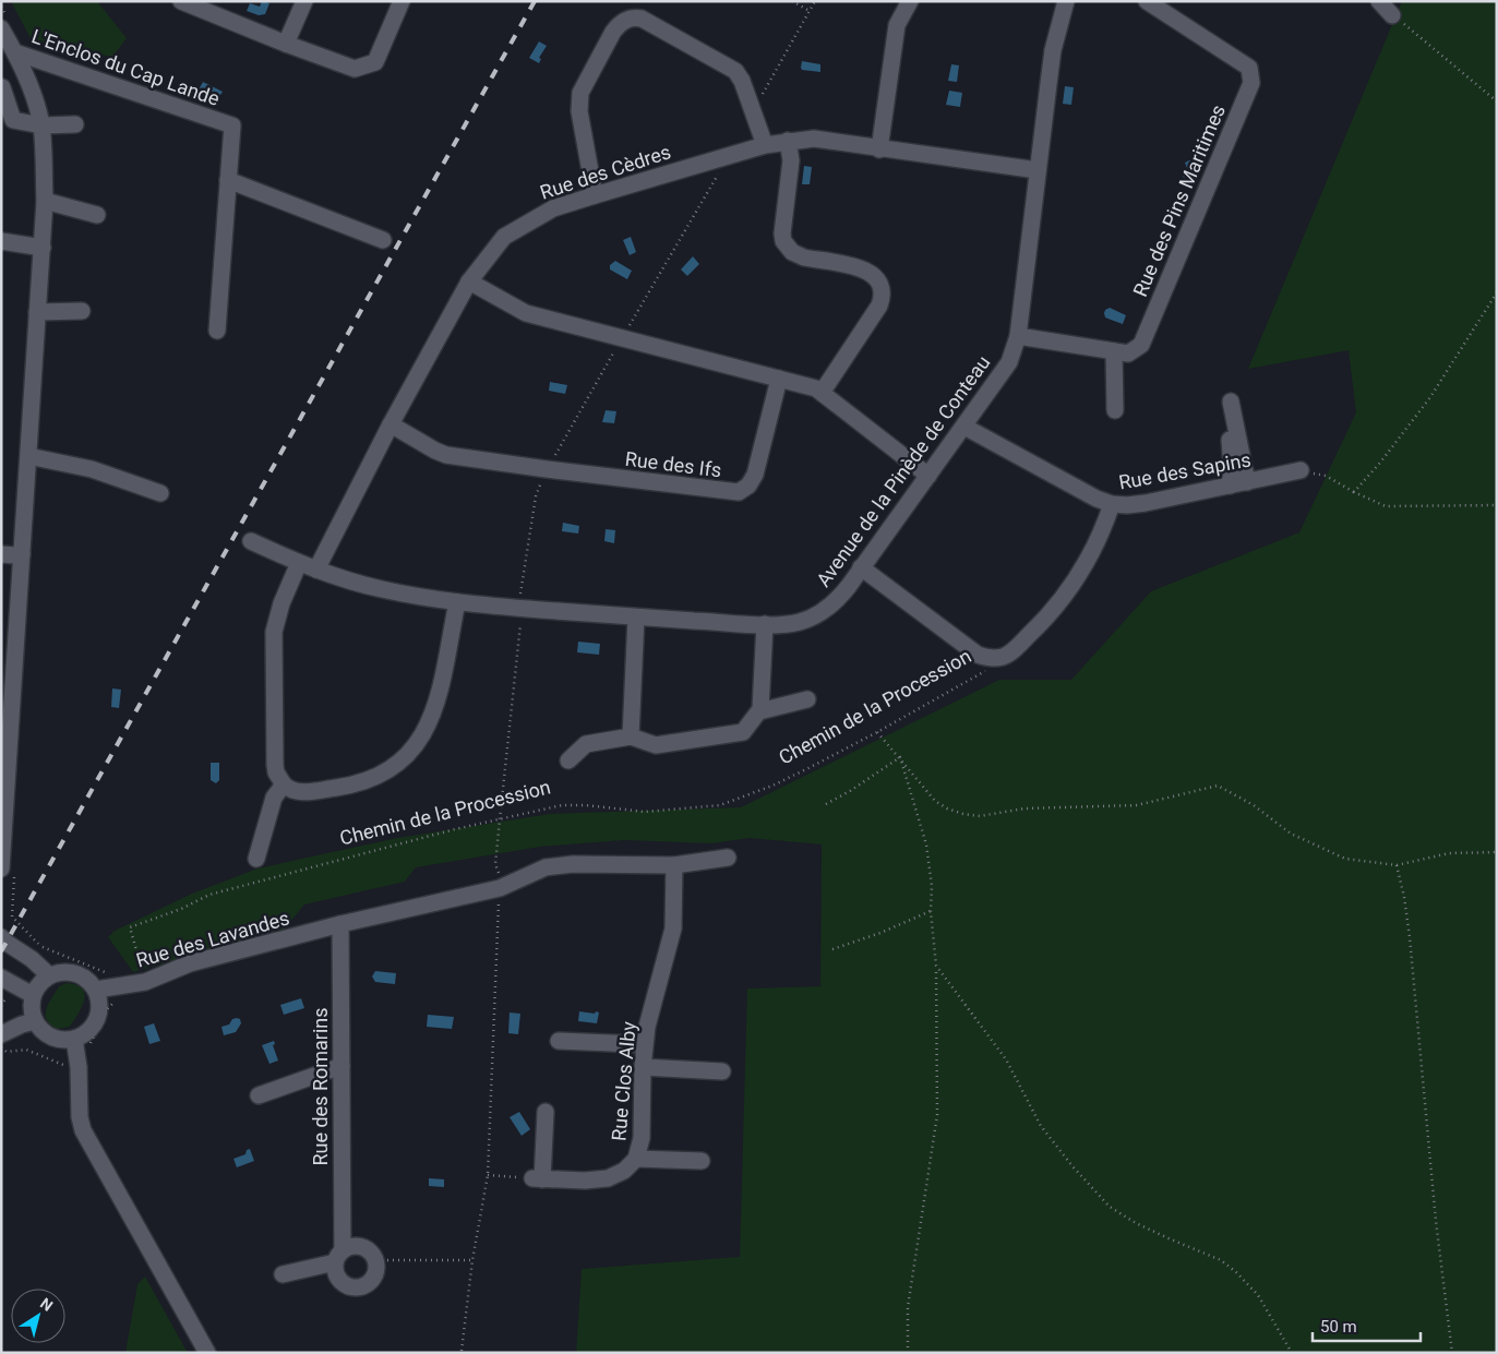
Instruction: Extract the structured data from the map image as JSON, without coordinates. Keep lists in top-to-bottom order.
{
  "streets": {
    "street": [
      "L'Enclos du Cap Lande",
      "Rue des Cèdres",
      "Rue des Pins Maritimes",
      "Rue des Ifs",
      "Avenue de la Pinède de Conteau",
      "Rue des Sapins",
      "Rue des Lavandes",
      "Rue Clos Alby",
      "Rue des Romarins"
    ],
    "path": ["Chemin de la Procession"]
  },
  "crossings": [
    ["Rue des Cèdres", "Rue des Ifs"],
    ["Rue des Cèdres", "Avenue de la Pinède de Conteau"],
    ["Rue des Pins Maritimes", "Avenue de la Pinède de Conteau"],
    ["Avenue de la Pinède de Conteau", "Rue des Sapins"],
    ["Chemin de la Procession", "Rue des Lavandes"],
    ["Rue des Lavandes", "Rue des Romarins"]
  ],
  "scale_bar": "50 m",
  "north": "top right"
}
